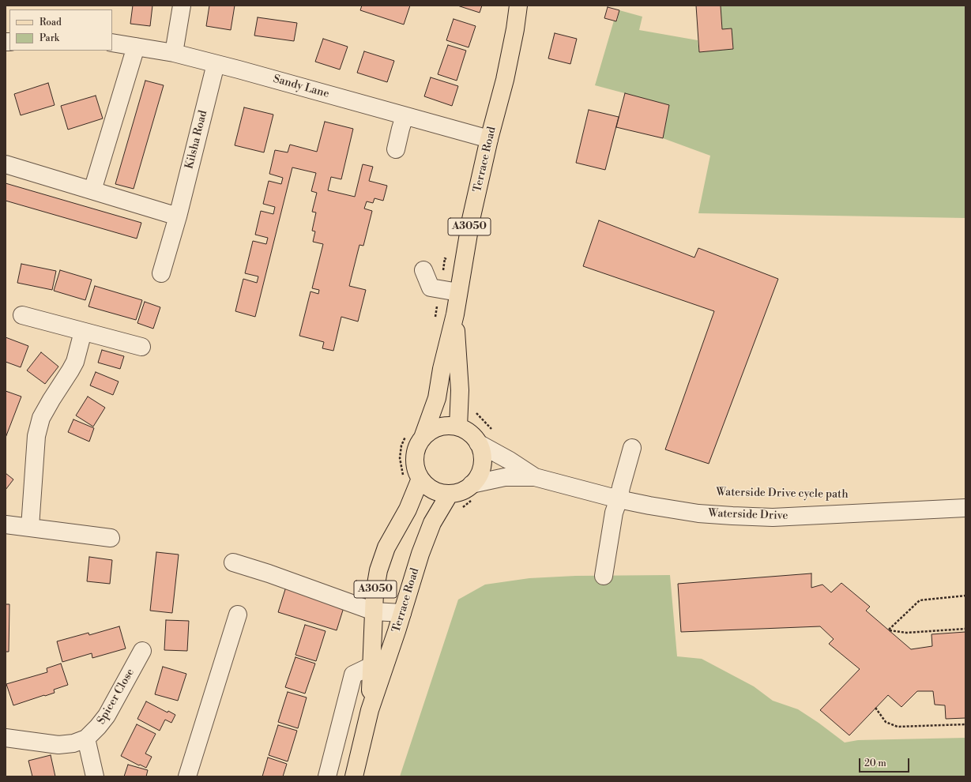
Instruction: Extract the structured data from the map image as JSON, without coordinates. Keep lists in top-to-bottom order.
{
  "streets": {
    "main road": ["Terrace Road", "A3050"],
    "street": [
      "Sandy Lane",
      "Kilsha Road",
      "Waterside Drive",
      "Spicer Close"
    ]
  },
  "crossings": [
    ["Sandy Lane", "Kilsha Road"],
    ["Sandy Lane", "Terrace Road"],
    ["Terrace Road", "Waterside Drive"]
  ],
  "legend": ["Road", "Park"],
  "scale_bar": "20 m"
}
